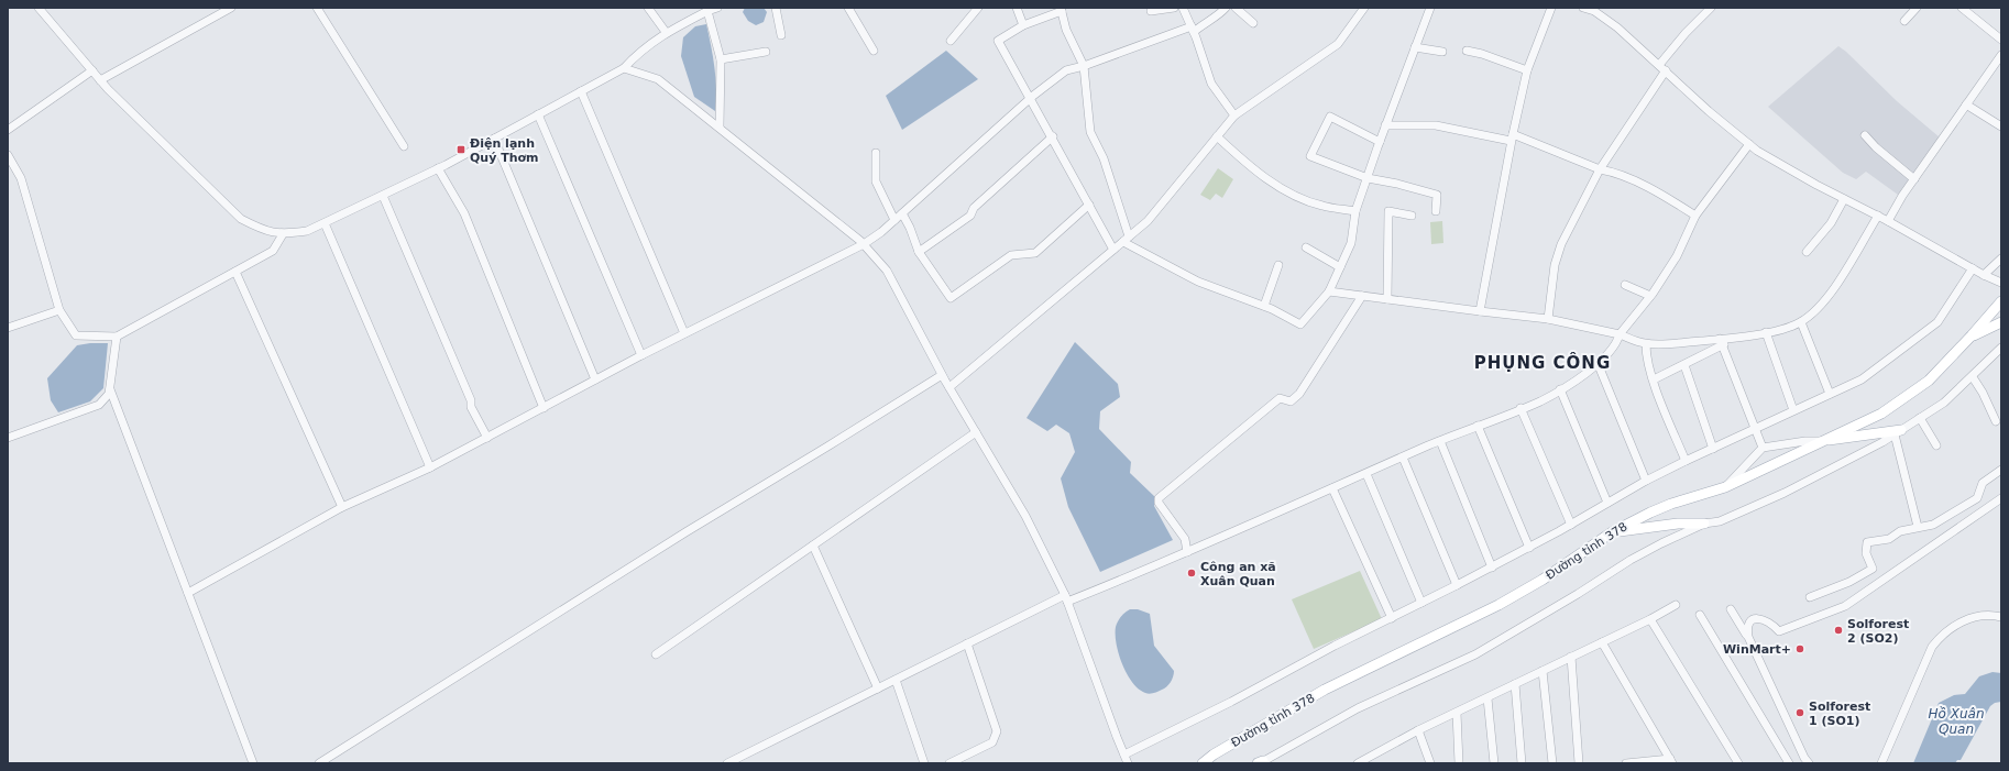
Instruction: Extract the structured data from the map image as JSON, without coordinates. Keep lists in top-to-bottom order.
{
  "streets": {
    "main road": ["Đường tỉnh 378"]
  },
  "districts": ["PHỤNG CÔNG"],
  "water": ["Hồ Xuân Quan"],
  "places": {
    "transit": ["Điện lạnh Quý Thơm"],
    "other": [
      "Công an xã Xuân Quan",
      "Solforest 2 (SO2)",
      "WinMart+",
      "Solforest 1 (SO1)"
    ]
  }
}
